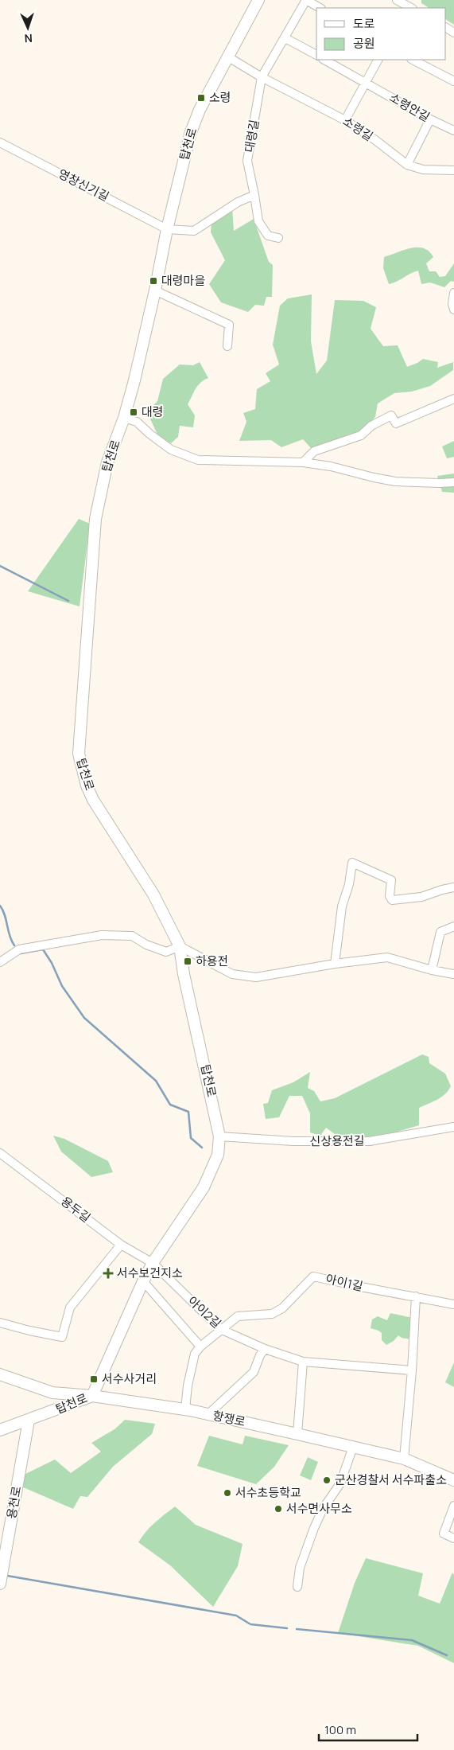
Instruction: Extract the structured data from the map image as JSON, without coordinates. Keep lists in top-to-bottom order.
{
  "streets": {
    "main road": ["탑천로", "항쟁로", "용천로"],
    "street": [
      "소령안길",
      "소령길",
      "대령길",
      "영창신기길",
      "신상용전길",
      "용두길",
      "아이1길",
      "아이2길"
    ]
  },
  "crossings": [
    ["소령길", "대령길"],
    ["소령길", "탑천로"],
    ["탑천로", "영창신기길"],
    ["탑천로", "신상용전길"],
    ["탑천로", "용두길"],
    ["탑천로", "아이2길"],
    ["탑천로", "항쟁로"],
    ["탑천로", "용천로"],
    ["용두길", "아이2길"],
    ["아이1길", "아이2길"],
    ["아이1길", "항쟁로"]
  ],
  "places": {
    "transit": [
      "소령",
      "대령마을",
      "대령",
      "하용전",
      "서수사거리"
    ],
    "health": ["서수보건지소"],
    "other": ["군산경찰서 서수파출소", "서수초등학교", "서수면사무소"]
  },
  "legend": ["도로", "공원"],
  "scale_bar": "100 m",
  "north": "bottom"
}
